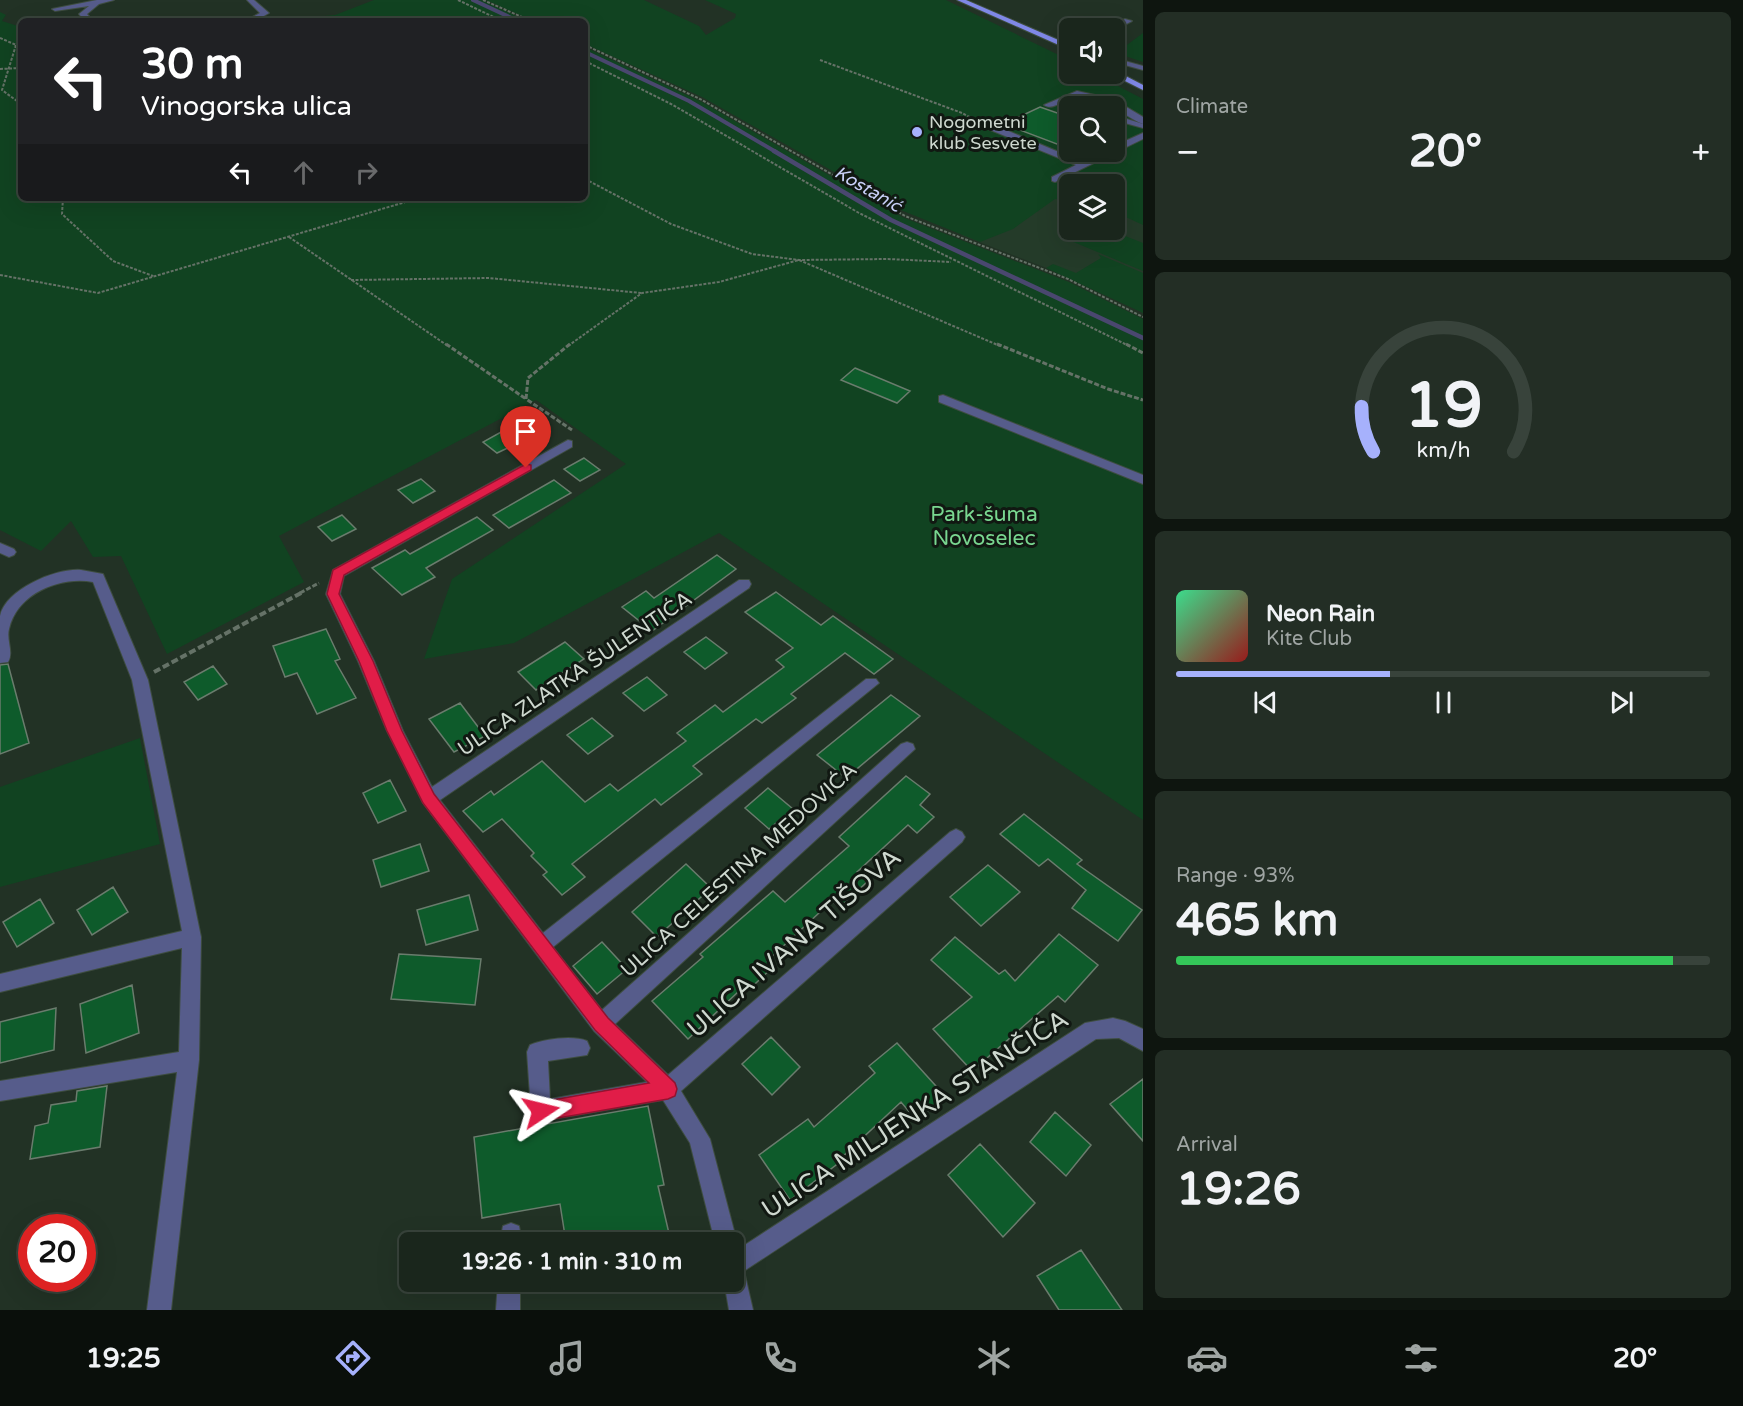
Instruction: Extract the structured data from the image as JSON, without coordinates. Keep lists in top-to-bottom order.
{
  "streets": {
    "street": [
      "ULICA ZLATKA ŠULENTIĆA",
      "ULICA CELESTINA MEDOVIĆA",
      "ULICA IVANA TIŠOVA",
      "ULICA MILJENKA STANČIĆA"
    ]
  },
  "water": ["Kostanić"],
  "parks": ["Park-šuma Novoselec"],
  "places": ["Nogometni klub Sesvete"],
  "page": {
    "tile": [
      "Climate",
      ["Range · 93%", "465 km"],
      ["Arrival", "19:26"]
    ],
    "turn": ["30 m", "Vinogorska ulica"],
    "heat": ["−", "20°", "+"],
    "song": ["Neon Rain", "Kite Club"],
    "limit": "20",
    "trip": "19:26 · 1 min · 310 m",
    "tabs": ["19:25", "20°"],
    "gauge": ["19", "km/h"]
  }
}
